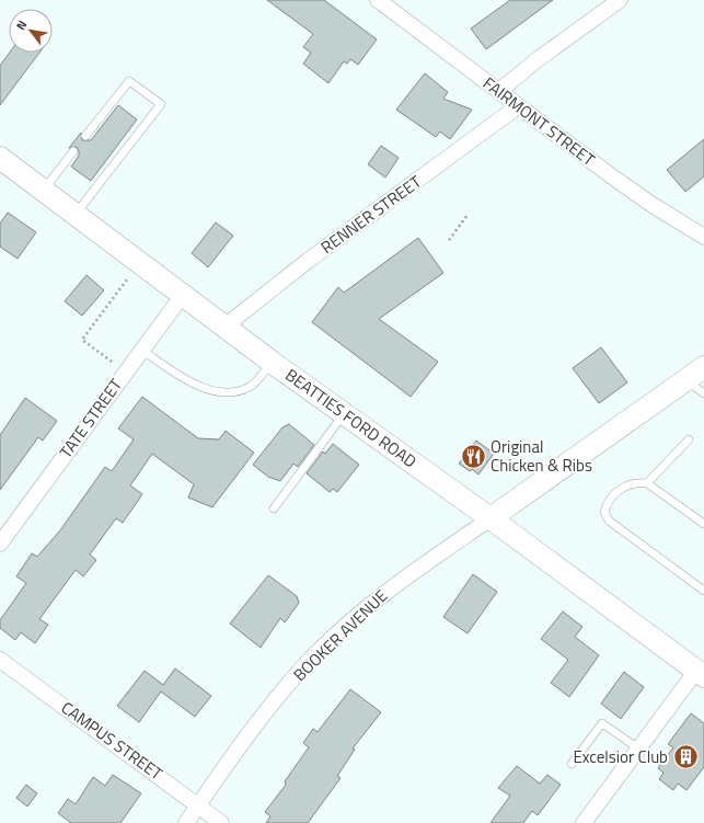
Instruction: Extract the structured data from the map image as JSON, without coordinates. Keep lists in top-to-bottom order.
{
  "streets": {
    "main road": ["BEATTIES FORD ROAD"],
    "street": [
      "FAIRMONT STREET",
      "RENNER STREET",
      "TATE STREET",
      "BOOKER AVENUE",
      "CAMPUS STREET"
    ]
  },
  "crossings": [
    ["FAIRMONT STREET", "RENNER STREET"],
    ["RENNER STREET", "BEATTIES FORD ROAD"],
    ["TATE STREET", "BEATTIES FORD ROAD"],
    ["BEATTIES FORD ROAD", "BOOKER AVENUE"],
    ["BOOKER AVENUE", "CAMPUS STREET"]
  ],
  "places": {
    "restaurant": ["Original Chicken & Ribs"],
    "building": ["Excelsior Club"]
  },
  "north": "top left"
}
